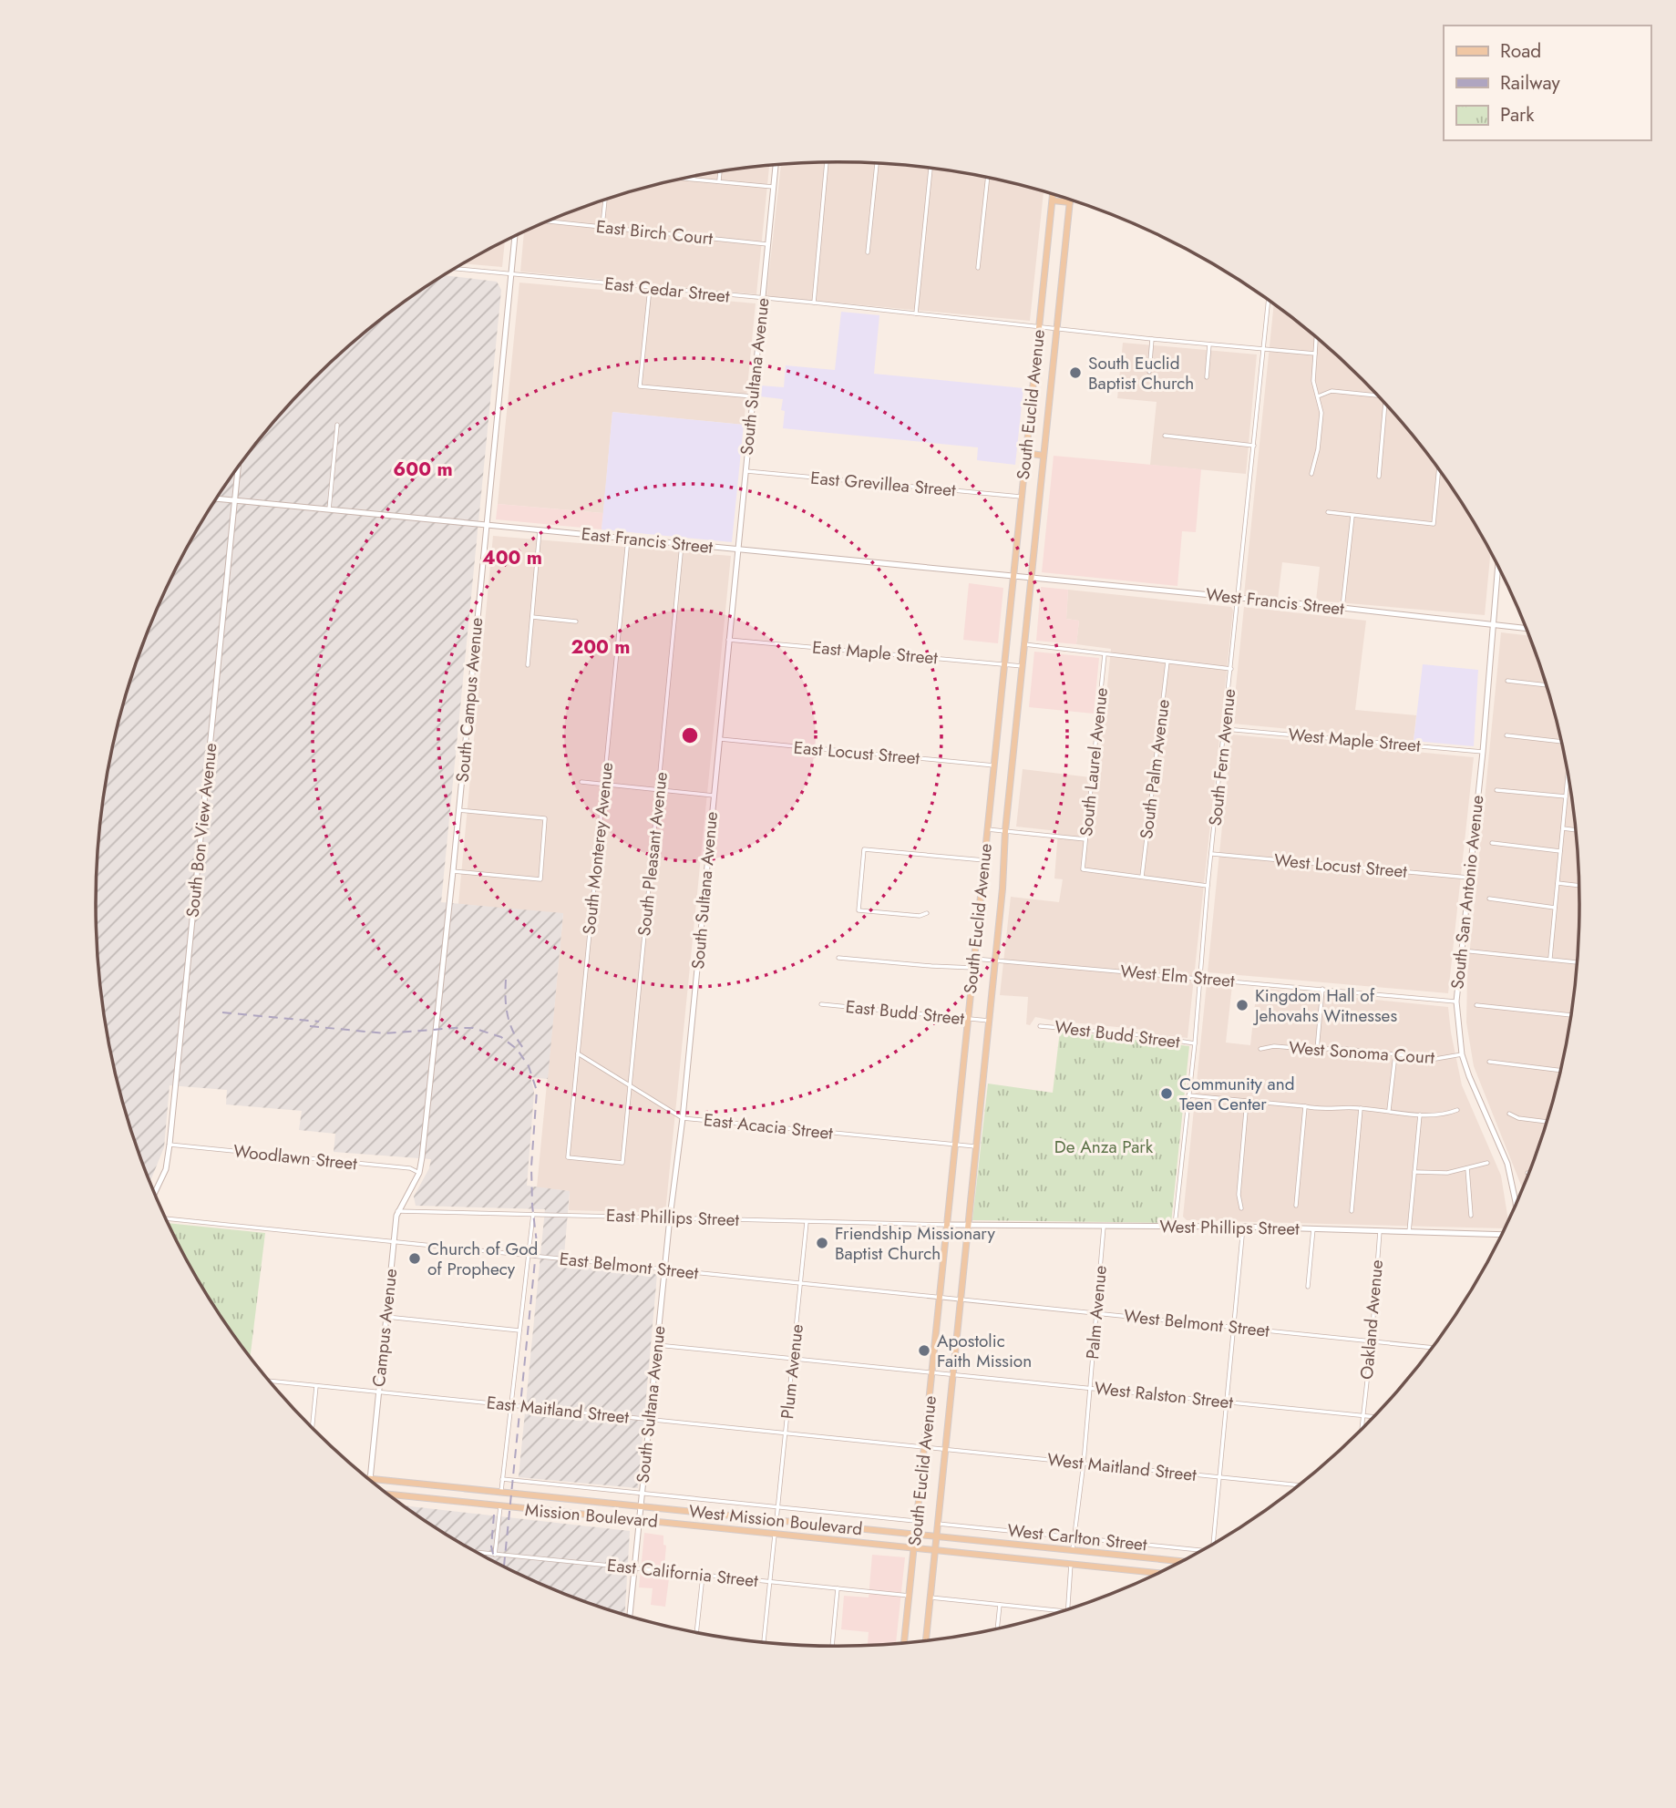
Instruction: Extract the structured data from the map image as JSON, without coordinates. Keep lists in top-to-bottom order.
{
  "streets": {
    "main road": ["South Euclid Avenue", "Mission Boulevard", "West Mission Boulevard"],
    "street": [
      "East Birch Court",
      "East Cedar Street",
      "South Sultana Avenue",
      "East Grevillea Street",
      "East Francis Street",
      "West Francis Street",
      "East Maple Street",
      "South Campus Avenue",
      "West Maple Street",
      "East Locust Street",
      "South Fern Avenue",
      "South Laurel Avenue",
      "South Palm Avenue",
      "South Bon View Avenue",
      "South Monterey Avenue",
      "South Pleasant Avenue",
      "West Locust Street",
      "South San Antonio Avenue",
      "West Elm Street",
      "East Budd Street",
      "West Budd Street",
      "West Sonoma Court",
      "East Acacia Street",
      "Woodlawn Street",
      "East Phillips Street",
      "West Phillips Street",
      "East Belmont Street",
      "Palm Avenue",
      "Oakland Avenue",
      "West Belmont Street",
      "Campus Avenue",
      "Plum Avenue",
      "West Ralston Street",
      "East Maitland Street",
      "West Maitland Street",
      "West Carlton Street",
      "East California Street"
    ]
  },
  "crossings": [
    ["East Birch Court", "South Sultana Avenue"],
    ["East Cedar Street", "South Sultana Avenue"],
    ["East Cedar Street", "South Euclid Avenue"],
    ["East Cedar Street", "South Campus Avenue"],
    ["East Cedar Street", "South Fern Avenue"],
    ["South Sultana Avenue", "East Grevillea Street"],
    ["South Sultana Avenue", "East Francis Street"],
    ["South Sultana Avenue", "East Maple Street"],
    ["South Sultana Avenue", "East Locust Street"],
    ["South Sultana Avenue", "East Acacia Street"],
    ["South Sultana Avenue", "East Phillips Street"],
    ["South Sultana Avenue", "East Belmont Street"],
    ["South Sultana Avenue", "West Ralston Street"],
    ["South Sultana Avenue", "East Maitland Street"],
    ["South Sultana Avenue", "Mission Boulevard"],
    ["South Sultana Avenue", "West Mission Boulevard"],
    ["South Sultana Avenue", "East California Street"],
    ["South Euclid Avenue", "East Grevillea Street"],
    ["South Euclid Avenue", "East Francis Street"],
    ["South Euclid Avenue", "West Francis Street"],
    ["South Euclid Avenue", "East Maple Street"],
    ["South Euclid Avenue", "East Locust Street"],
    ["South Euclid Avenue", "West Elm Street"],
    ["South Euclid Avenue", "East Budd Street"],
    ["South Euclid Avenue", "East Acacia Street"],
    ["South Euclid Avenue", "East Phillips Street"],
    ["South Euclid Avenue", "West Phillips Street"],
    ["South Euclid Avenue", "East Belmont Street"],
    ["South Euclid Avenue", "West Belmont Street"],
    ["South Euclid Avenue", "West Ralston Street"],
    ["South Euclid Avenue", "East Maitland Street"],
    ["South Euclid Avenue", "West Maitland Street"],
    ["South Euclid Avenue", "Mission Boulevard"],
    ["South Euclid Avenue", "West Mission Boulevard"],
    ["South Euclid Avenue", "West Carlton Street"],
    ["South Euclid Avenue", "East California Street"],
    ["East Francis Street", "West Francis Street"],
    ["East Francis Street", "South Campus Avenue"],
    ["East Francis Street", "South Bon View Avenue"],
    ["East Francis Street", "South Monterey Avenue"],
    ["East Francis Street", "South Pleasant Avenue"],
    ["West Francis Street", "South Fern Avenue"],
    ["West Francis Street", "South San Antonio Avenue"],
    ["South Campus Avenue", "Woodlawn Street"],
    ["South Campus Avenue", "Campus Avenue"],
    ["West Maple Street", "South Fern Avenue"],
    ["West Maple Street", "South San Antonio Avenue"],
    ["South Fern Avenue", "West Locust Street"],
    ["South Fern Avenue", "West Elm Street"],
    ["South Fern Avenue", "West Budd Street"],
    ["South Fern Avenue", "West Phillips Street"],
    ["South Laurel Avenue", "South Palm Avenue"],
    ["South Bon View Avenue", "Woodlawn Street"],
    ["South Monterey Avenue", "South Pleasant Avenue"],
    ["South Monterey Avenue", "East Acacia Street"],
    ["South Pleasant Avenue", "East Acacia Street"],
    ["West Locust Street", "South San Antonio Avenue"],
    ["South San Antonio Avenue", "West Elm Street"],
    ["South San Antonio Avenue", "West Sonoma Court"],
    ["Woodlawn Street", "Campus Avenue"],
    ["East Phillips Street", "West Phillips Street"],
    ["East Phillips Street", "Campus Avenue"],
    ["East Phillips Street", "Plum Avenue"],
    ["West Phillips Street", "Palm Avenue"],
    ["West Phillips Street", "Oakland Avenue"],
    ["East Belmont Street", "West Belmont Street"],
    ["East Belmont Street", "Campus Avenue"],
    ["East Belmont Street", "Plum Avenue"],
    ["Palm Avenue", "West Belmont Street"],
    ["Palm Avenue", "West Ralston Street"],
    ["Palm Avenue", "West Maitland Street"],
    ["Palm Avenue", "West Mission Boulevard"],
    ["Palm Avenue", "West Carlton Street"],
    ["Oakland Avenue", "West Belmont Street"],
    ["Oakland Avenue", "West Ralston Street"],
    ["Campus Avenue", "East Maitland Street"],
    ["Campus Avenue", "West Mission Boulevard"],
    ["Plum Avenue", "West Ralston Street"],
    ["Plum Avenue", "East Maitland Street"],
    ["Plum Avenue", "West Mission Boulevard"],
    ["East Maitland Street", "West Maitland Street"]
  ],
  "parks": ["De Anza Park"],
  "places": [
    "South Euclid Baptist Church",
    "Kingdom Hall of Jehovahs Witnesses",
    "Community and Teen Center",
    "Friendship Missionary Baptist Church",
    "Church of God of Prophecy",
    "Apostolic Faith Mission"
  ],
  "legend": ["Road", "Railway", "Park"],
  "rings": ["600 m", "400 m", "200 m"]
}
